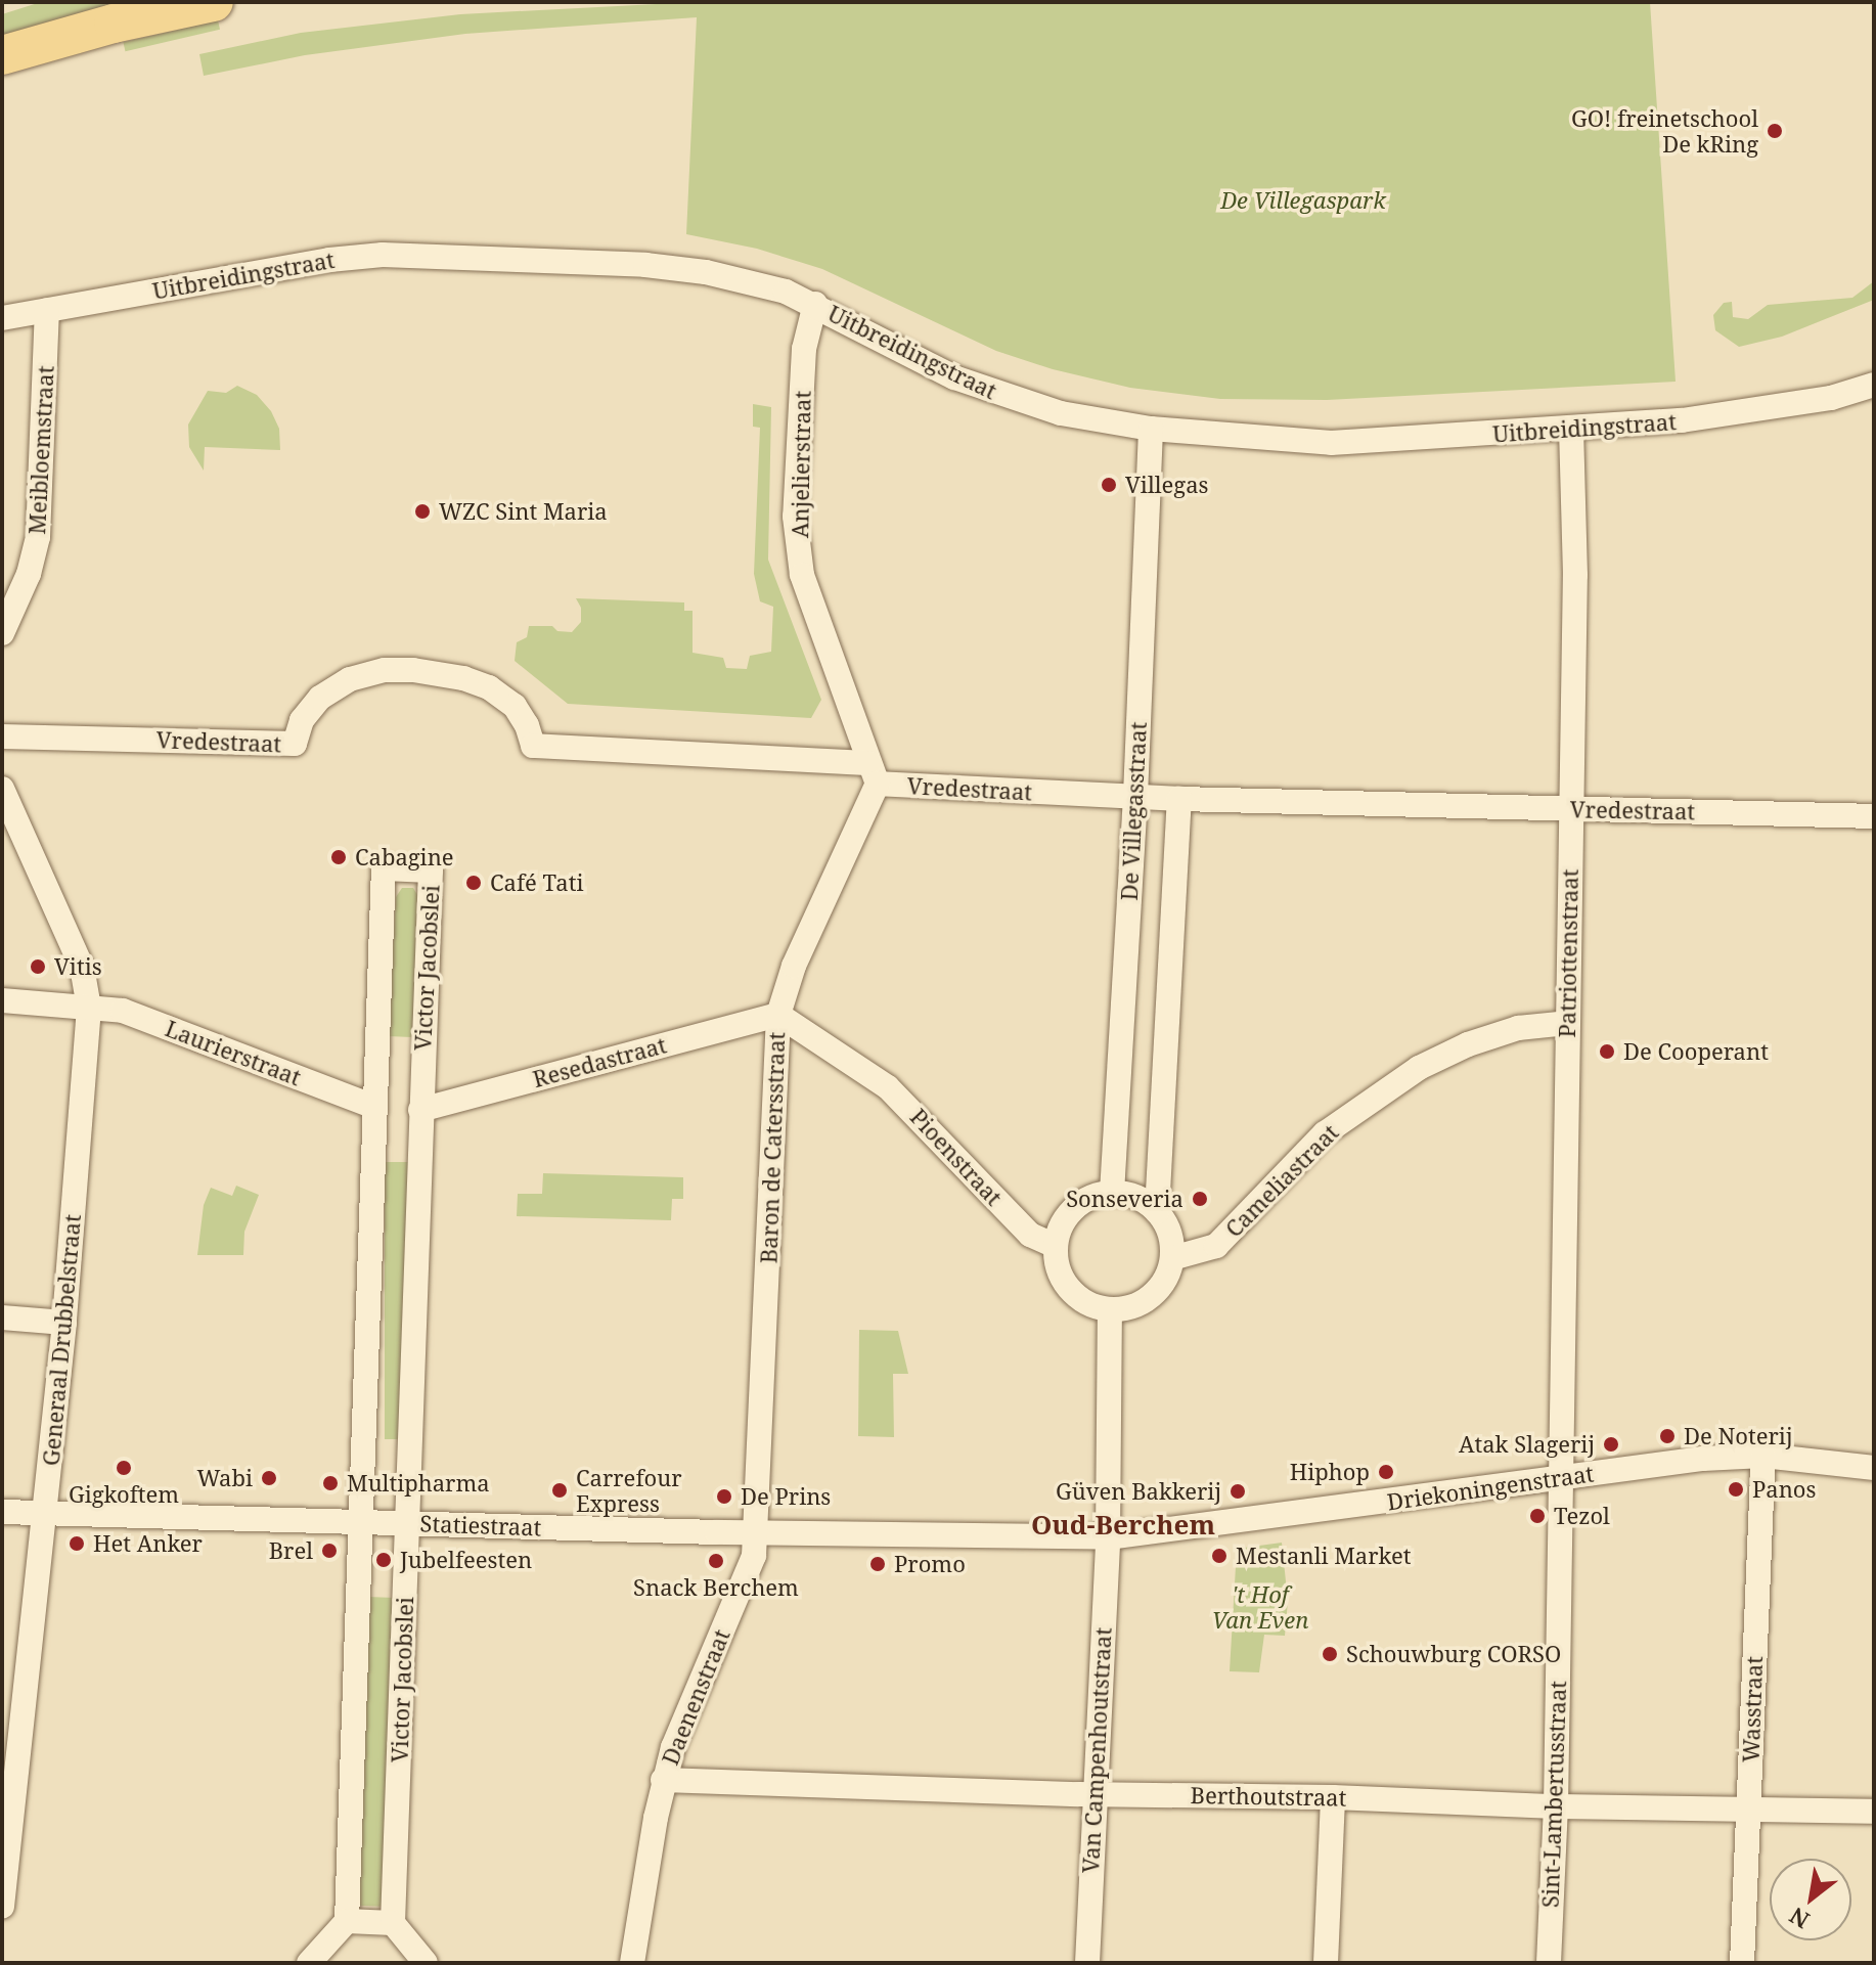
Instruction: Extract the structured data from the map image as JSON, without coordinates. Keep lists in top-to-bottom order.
{
  "streets": {
    "street": [
      "Uitbreidingstraat",
      "Meibloemstraat",
      "Anjelierstraat",
      "Vredestraat",
      "De Villegasstraat",
      "Patriottenstraat",
      "Victor Jacobslei",
      "Laurierstraat",
      "Resedastraat",
      "Baron de Catersstraat",
      "Pioenstraat",
      "Cameliastraat",
      "Generaal Drubbelstraat",
      "Driekoningenstraat",
      "Statiestraat",
      "Daenenstraat",
      "Wasstraat",
      "Van Campenhoutstraat",
      "Sint-Lambertusstraat",
      "Berthoutstraat"
    ]
  },
  "crossings": [
    ["Uitbreidingstraat", "Meibloemstraat"],
    ["Uitbreidingstraat", "Anjelierstraat"],
    ["Uitbreidingstraat", "De Villegasstraat"],
    ["Uitbreidingstraat", "Patriottenstraat"],
    ["Anjelierstraat", "Vredestraat"],
    ["Anjelierstraat", "Baron de Catersstraat"],
    ["Vredestraat", "De Villegasstraat"],
    ["Vredestraat", "Patriottenstraat"],
    ["Vredestraat", "Baron de Catersstraat"],
    ["De Villegasstraat", "Pioenstraat"],
    ["De Villegasstraat", "Cameliastraat"],
    ["Patriottenstraat", "Cameliastraat"],
    ["Patriottenstraat", "Driekoningenstraat"],
    ["Patriottenstraat", "Sint-Lambertusstraat"],
    ["Victor Jacobslei", "Laurierstraat"],
    ["Victor Jacobslei", "Resedastraat"],
    ["Victor Jacobslei", "Statiestraat"],
    ["Laurierstraat", "Generaal Drubbelstraat"],
    ["Resedastraat", "Baron de Catersstraat"],
    ["Resedastraat", "Pioenstraat"],
    ["Baron de Catersstraat", "Pioenstraat"],
    ["Baron de Catersstraat", "Statiestraat"],
    ["Baron de Catersstraat", "Daenenstraat"],
    ["Pioenstraat", "Cameliastraat"],
    ["Generaal Drubbelstraat", "Statiestraat"],
    ["Driekoningenstraat", "Statiestraat"],
    ["Driekoningenstraat", "Wasstraat"],
    ["Driekoningenstraat", "Van Campenhoutstraat"],
    ["Driekoningenstraat", "Sint-Lambertusstraat"],
    ["Statiestraat", "Daenenstraat"],
    ["Statiestraat", "Van Campenhoutstraat"],
    ["Daenenstraat", "Berthoutstraat"],
    ["Wasstraat", "Berthoutstraat"],
    ["Van Campenhoutstraat", "Berthoutstraat"],
    ["Sint-Lambertusstraat", "Berthoutstraat"]
  ],
  "districts": ["Oud-Berchem"],
  "parks": ["De Villegaspark", "'t Hof Van Even"],
  "places": [
    "GO! freinetschool De kRing",
    "Villegas",
    "WZC Sint Maria",
    "Cabagine",
    "Café Tati",
    "Vitis",
    "De Cooperant",
    "Sonseveria",
    "De Noterij",
    "Atak Slagerij",
    "Gigkoftem",
    "Hiphop",
    "Wabi",
    "Multipharma",
    "Panos",
    "Carrefour Express",
    "Güven Bakkerij",
    "De Prins",
    "Tezol",
    "Het Anker",
    "Brel",
    "Mestanli Market",
    "Jubelfeesten",
    "Snack Berchem",
    "Promo",
    "Schouwburg CORSO"
  ],
  "north": "bottom left"
}
